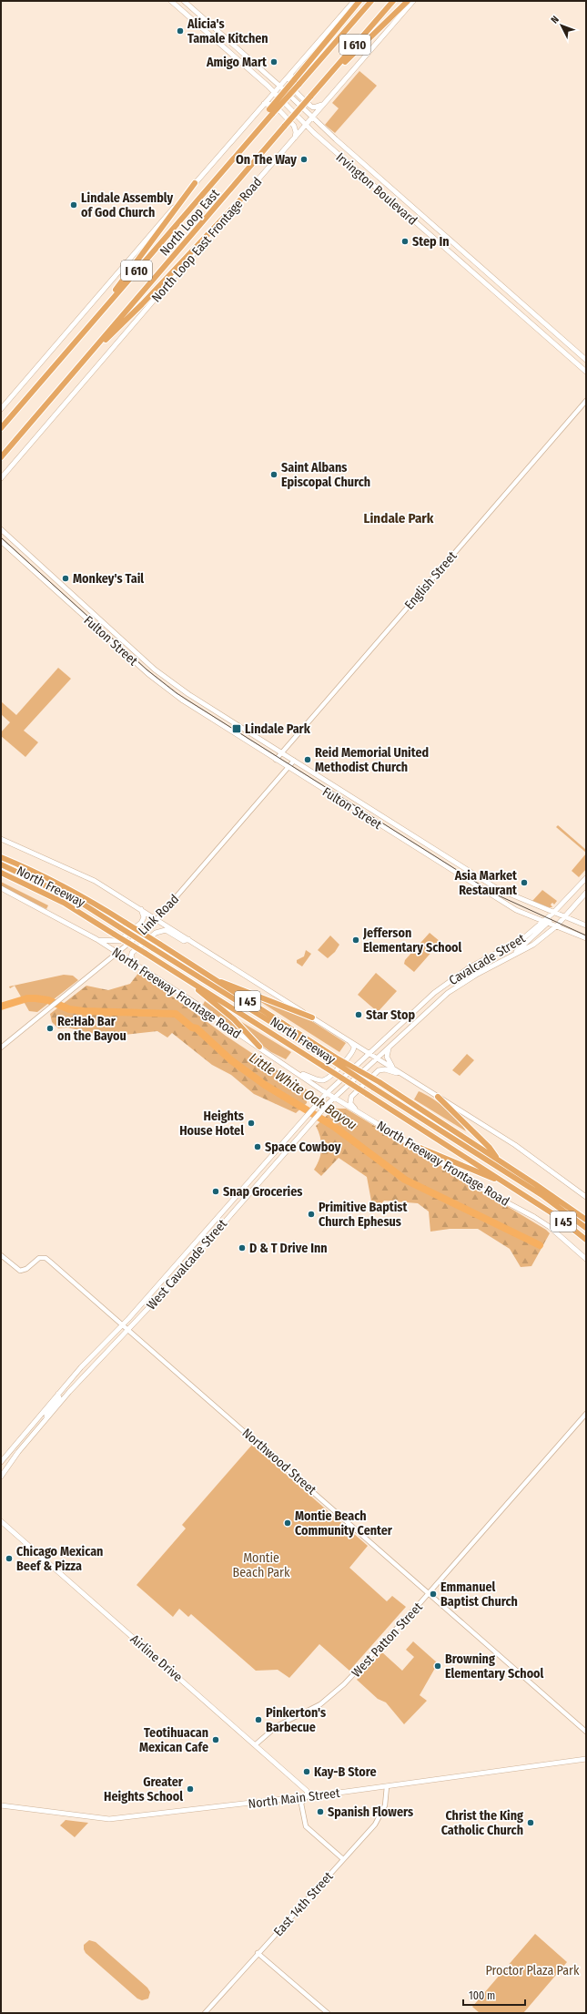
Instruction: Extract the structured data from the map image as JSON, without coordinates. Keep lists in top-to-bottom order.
{
  "streets": {
    "highway": [
      "I 610",
      "North Loop East",
      "North Freeway",
      "I 45"
    ],
    "main road": [
      "Irvington Boulevard",
      "North Loop East Frontage Road",
      "Fulton Street",
      "Cavalcade Street",
      "North Freeway Frontage Road",
      "West Cavalcade Street",
      "Airline Drive",
      "North Main Street"
    ],
    "street": [
      "English Street",
      "Link Road",
      "Northwood Street",
      "West Patton Street",
      "East 14th Street"
    ]
  },
  "crossings": [
    ["Irvington Boulevard", "North Loop East Frontage Road"],
    ["English Street", "Fulton Street"],
    ["Fulton Street", "Link Road"],
    ["Fulton Street", "Cavalcade Street"],
    ["Link Road", "North Freeway Frontage Road"],
    ["Cavalcade Street", "West Cavalcade Street"],
    ["North Freeway Frontage Road", "West Cavalcade Street"],
    ["West Cavalcade Street", "Northwood Street"],
    ["Northwood Street", "West Patton Street"],
    ["West Patton Street", "Airline Drive"],
    ["Airline Drive", "North Main Street"],
    ["North Main Street", "East 14th Street"]
  ],
  "districts": ["Lindale Park"],
  "water": ["Little White Oak Bayou"],
  "parks": ["Montie Beach Park", "Proctor Plaza Park"],
  "places": {
    "other": [
      "Alicia's Tamale Kitchen",
      "Amigo Mart",
      "On The Way",
      "Lindale Assembly of God Church",
      "Step In",
      "Saint Albans Episcopal Church",
      "Monkey's Tail",
      "Reid Memorial United Methodist Church",
      "Asia Market Restaurant",
      "Jefferson Elementary School",
      "Star Stop",
      "Re:Hab Bar on the Bayou",
      "Heights House Hotel",
      "Space Cowboy",
      "Snap Groceries",
      "Primitive Baptist Church Ephesus",
      "D & T Drive Inn",
      "Montie Beach Community Center",
      "Chicago Mexican Beef & Pizza",
      "Emmanuel Baptist Church",
      "Browning Elementary School",
      "Pinkerton's Barbecue",
      "Teotihuacan Mexican Cafe",
      "Kay-B Store",
      "Greater Heights School",
      "Spanish Flowers",
      "Christ the King Catholic Church"
    ],
    "transit": ["Lindale Park"]
  },
  "scale_bar": "100 m",
  "north": "top left"
}
